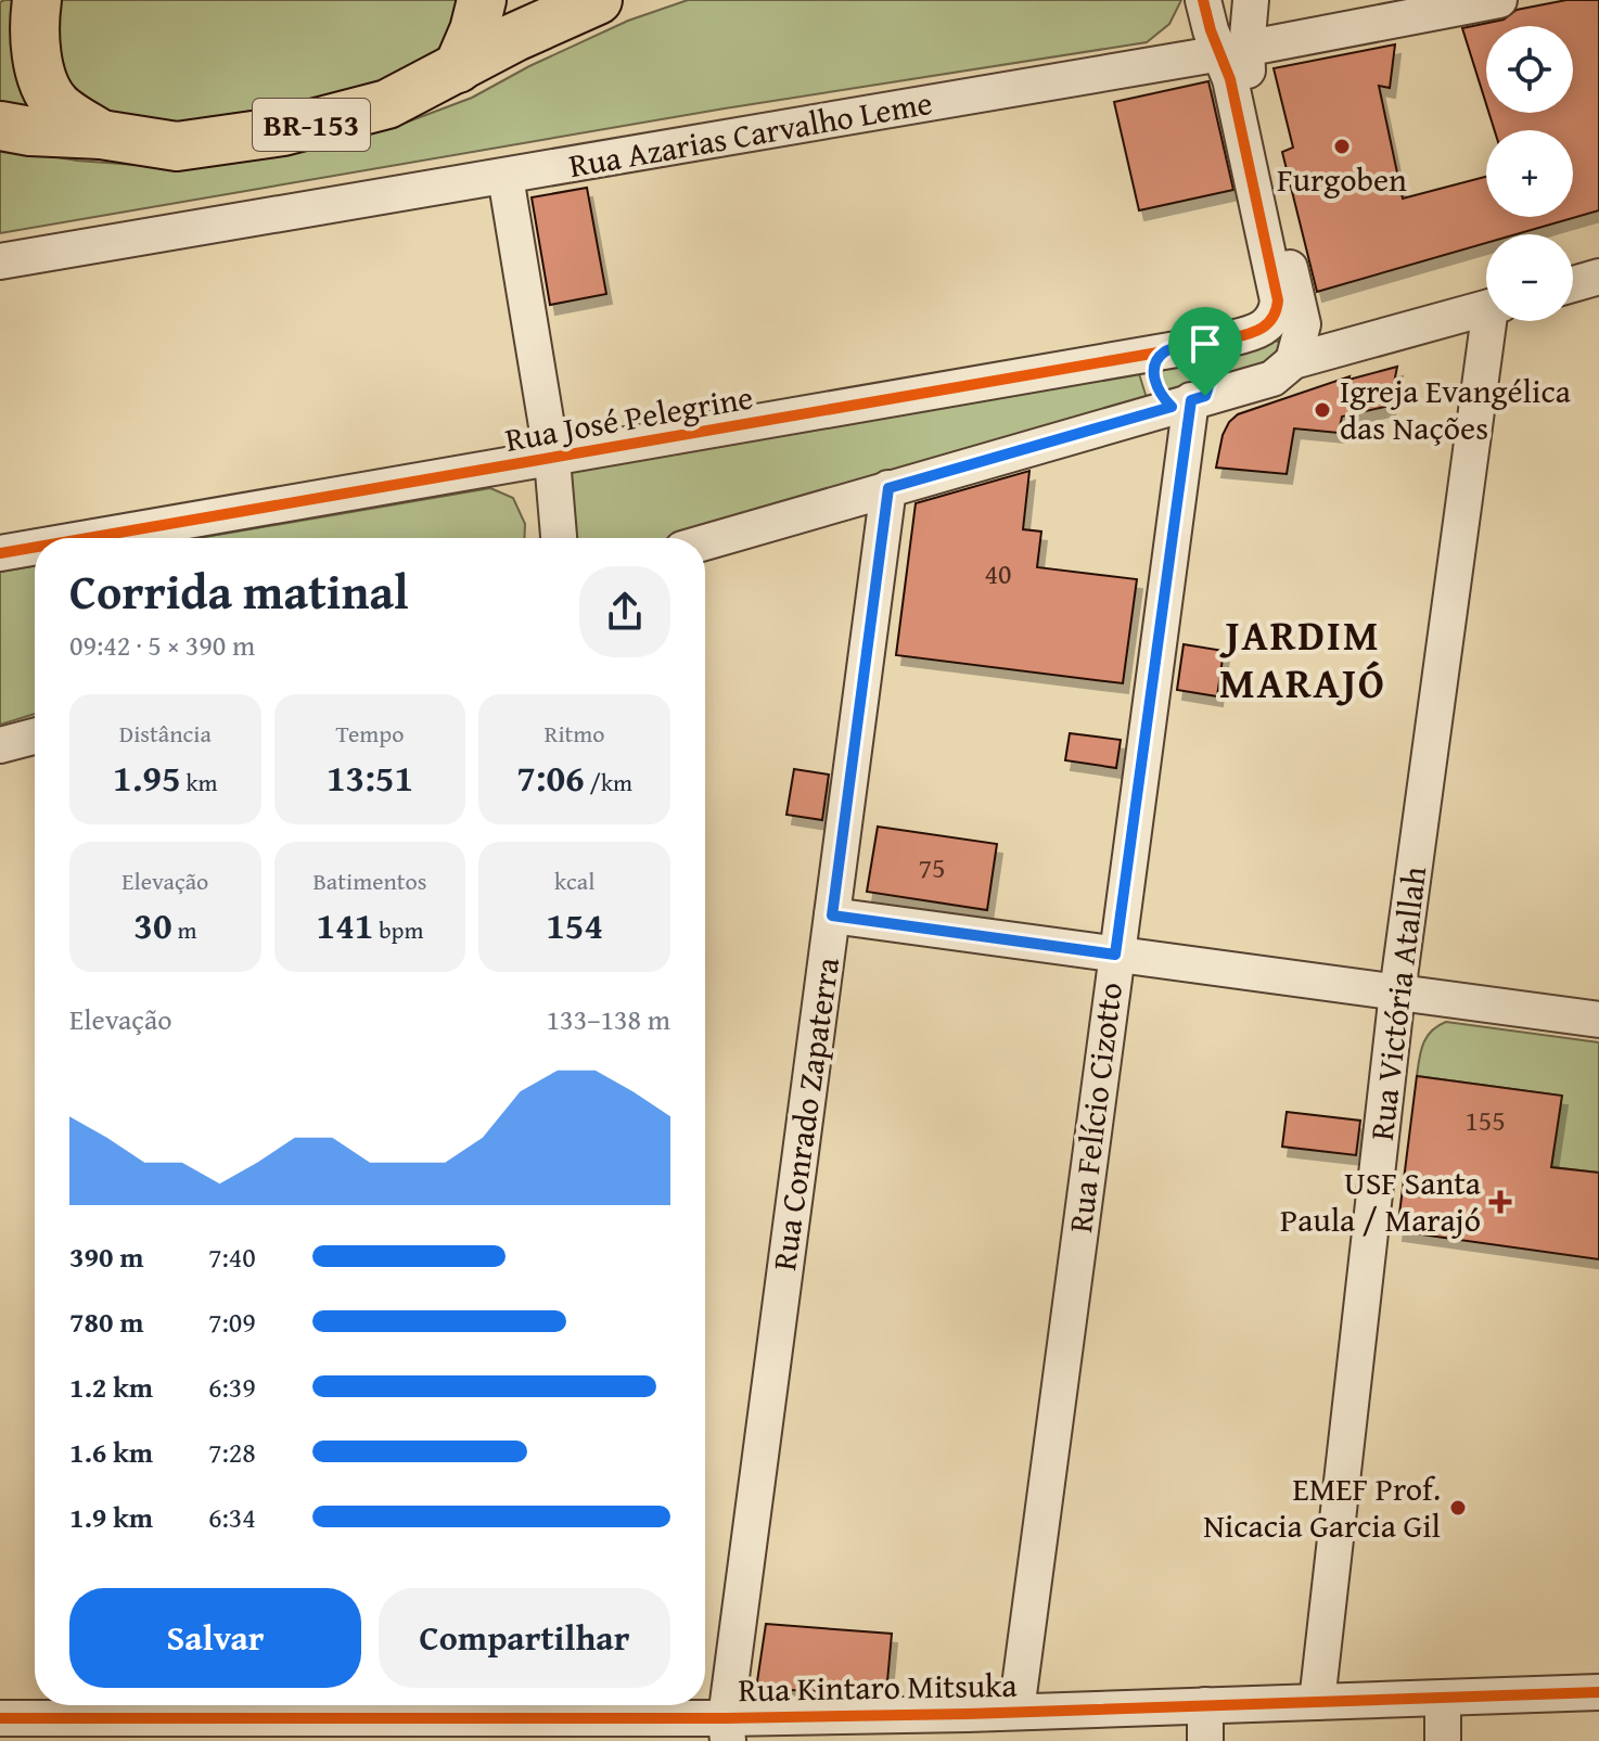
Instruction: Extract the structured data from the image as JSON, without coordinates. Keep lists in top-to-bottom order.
{
  "streets": {
    "highway": ["BR-153"],
    "street": [
      "Rua Azarias Carvalho Leme",
      "Rua José Pelegrine",
      "Rua Victória Atallah",
      "Rua Felício Cizotto",
      "Rua Conrado Zapaterra",
      "Rua Kintaro Mitsuka"
    ]
  },
  "crossings": [
    ["Rua Azarias Carvalho Leme", "Rua José Pelegrine"],
    ["Rua José Pelegrine", "Rua Felício Cizotto"],
    ["Rua Victória Atallah", "Rua Kintaro Mitsuka"],
    ["Rua Felício Cizotto", "Rua Kintaro Mitsuka"],
    ["Rua Conrado Zapaterra", "Rua Kintaro Mitsuka"]
  ],
  "districts": ["JARDIM MARAJÓ"],
  "places": {
    "other": ["Furgoben", "Igreja Evangélica das Nações", "EMEF Prof. Nicacia Garcia Gil"],
    "health": ["USF Santa Paula / Marajó"]
  },
  "house_numbers": ["40", "75", "155"],
  "page": {
    "map_buttons": ["+", "−"],
    "heading": ["Corrida matinal", "09:42 · 5 × 390 m"],
    "stats": [
      ["Distância", "1.95 km"],
      ["Tempo", "13:51"],
      ["Ritmo", "7:06 /km"],
      ["Elevação", "30 m"],
      ["Batimentos", "141 bpm"],
      ["kcal", "154"]
    ],
    "chart": ["Elevação", "133–138 m"],
    "list": [
      {
        "name": "390 m",
        "note": "7:40"
      },
      {
        "name": "780 m",
        "note": "7:09"
      },
      {
        "name": "1.2 km",
        "note": "6:39"
      },
      {
        "name": "1.6 km",
        "note": "7:28"
      },
      {
        "name": "1.9 km",
        "note": "6:34"
      }
    ],
    "buttons": ["Salvar", "Compartilhar"]
  }
}
